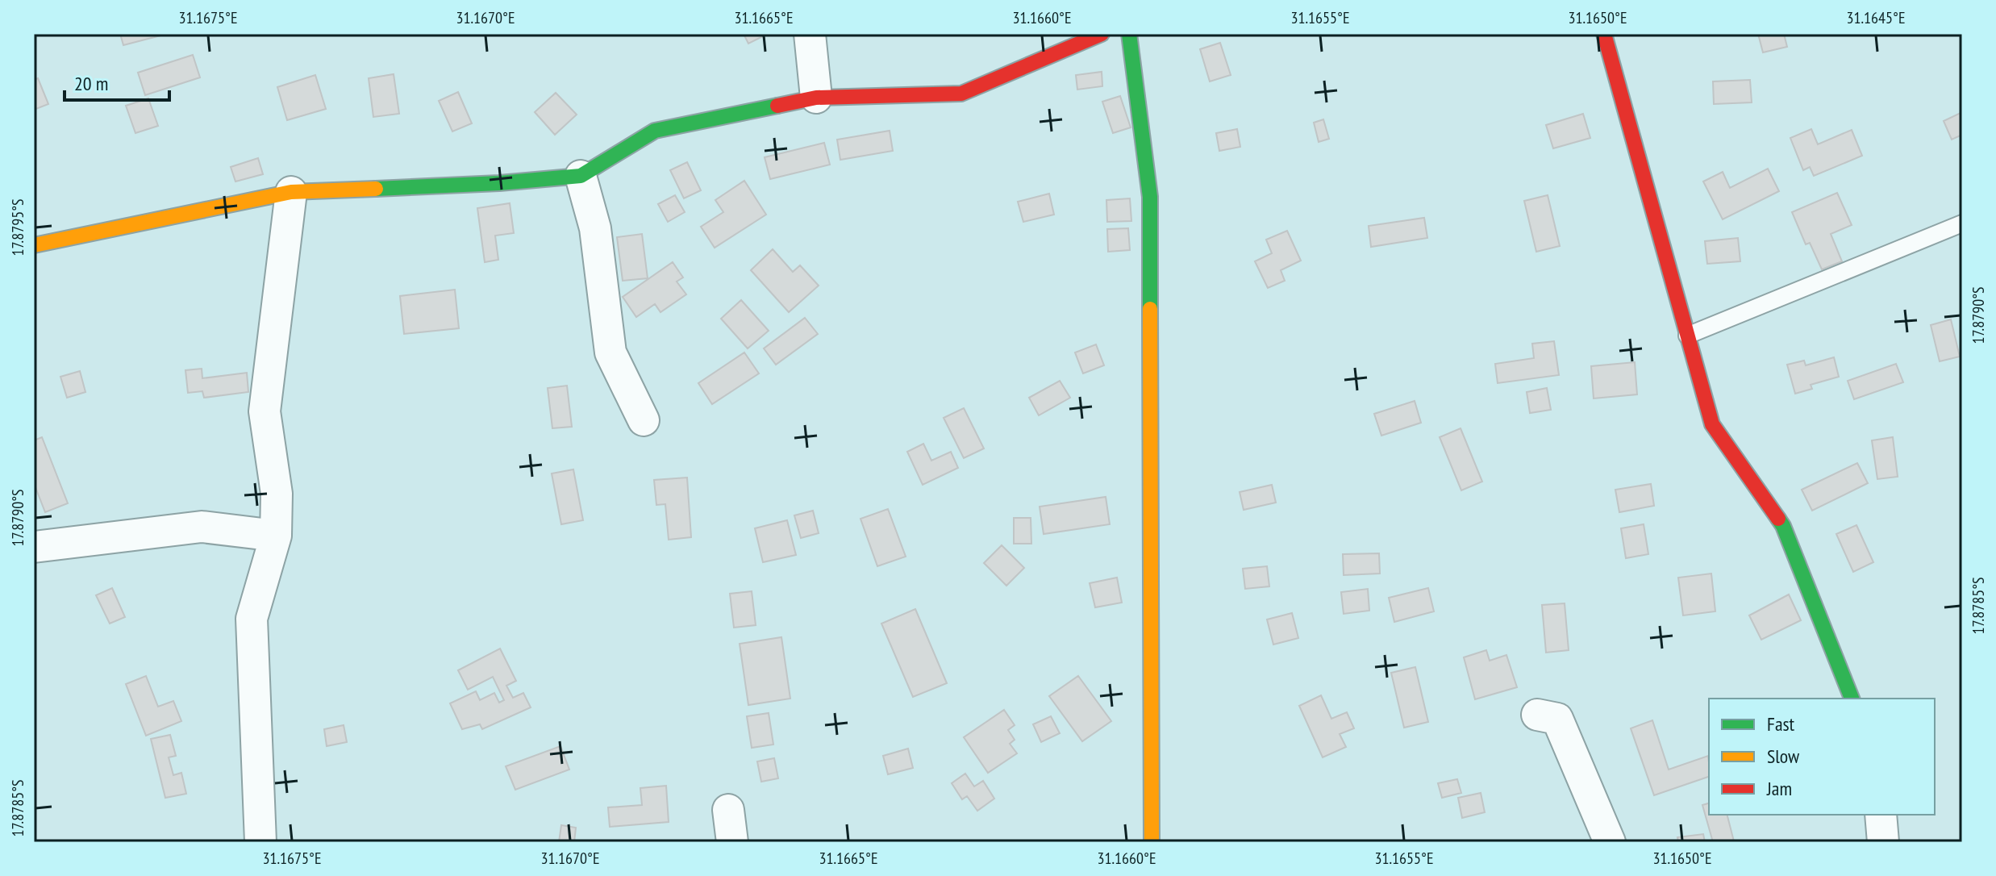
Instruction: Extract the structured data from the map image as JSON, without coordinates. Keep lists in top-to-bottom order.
{
  "legend": ["Fast", "Slow", "Jam"],
  "scale_bar": "20 m",
  "coordinates": [
    "31.1675°E",
    "31.1670°E",
    "31.1665°E",
    "31.1660°E",
    "31.1655°E",
    "31.1650°E",
    "31.1645°E",
    "17.8795°S",
    "17.8790°S",
    "17.8785°S"
  ]
}
